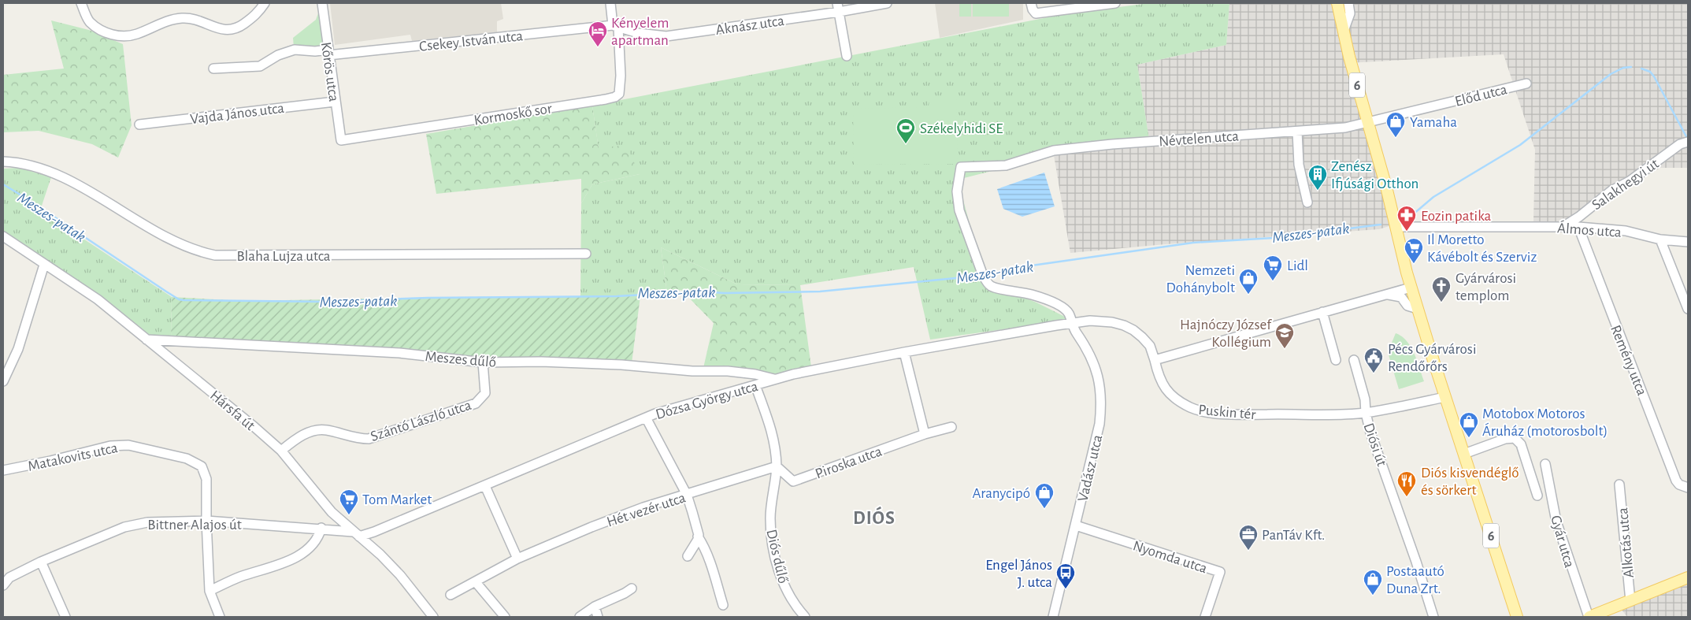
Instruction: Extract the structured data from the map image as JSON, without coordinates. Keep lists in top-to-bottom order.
{
  "streets": {
    "main road": ["6"],
    "street": [
      "Aknász utca",
      "Csekey István utca",
      "Kőrös utca",
      "Előd utca",
      "Vajda János utca",
      "Kormoskő sor",
      "Névtelen utca",
      "Salakhegyi út",
      "Álmos utca",
      "Blaha Lujza utca",
      "Meszes dűlő",
      "Remény utca",
      "Dózsa György utca",
      "Hársfa út",
      "Puskin tér",
      "Szántó László utca",
      "Diósi út",
      "Matakovits utca",
      "Piroska utca",
      "Vadász utca",
      "Hét vezér utca",
      "Bittner Alajos út",
      "Gyár utca",
      "Alkotás utca",
      "Diós dűlő",
      "Nyomda utca"
    ]
  },
  "crossings": [
    ["Aknász utca", "Csekey István utca"],
    ["Aknász utca", "Kormoskő sor"],
    ["Csekey István utca", "Kőrös utca"],
    ["Csekey István utca", "Kormoskő sor"],
    ["Kőrös utca", "Vajda János utca"],
    ["Kőrös utca", "Kormoskő sor"],
    ["6", "Előd utca"],
    ["6", "Névtelen utca"],
    ["6", "Álmos utca"],
    ["6", "Puskin tér"],
    ["Előd utca", "Névtelen utca"],
    ["Névtelen utca", "Vadász utca"],
    ["Salakhegyi út", "Álmos utca"],
    ["Álmos utca", "Remény utca"],
    ["Meszes dűlő", "Dózsa György utca"],
    ["Meszes dűlő", "Hársfa út"],
    ["Meszes dűlő", "Szántó László utca"],
    ["Dózsa György utca", "Hársfa út"],
    ["Dózsa György utca", "Puskin tér"],
    ["Dózsa György utca", "Vadász utca"],
    ["Dózsa György utca", "Bittner Alajos út"],
    ["Hársfa út", "Szántó László utca"],
    ["Hársfa út", "Bittner Alajos út"],
    ["Puskin tér", "Diósi út"],
    ["Puskin tér", "Vadász utca"],
    ["Matakovits utca", "Bittner Alajos út"],
    ["Piroska utca", "Hét vezér utca"],
    ["Piroska utca", "Diós dűlő"],
    ["Vadász utca", "Nyomda utca"],
    ["Hét vezér utca", "Diós dűlő"]
  ],
  "districts": ["DIÓS"],
  "water": ["Meszes-patak"],
  "places": {
    "hotel": ["Kényelem apartman"],
    "shop": [
      "Yamaha",
      "Nemzeti Dohánybolt",
      "Motobox Motoros Áruház (motorosbolt)",
      "Aranycipó",
      "Postaautó Duna Zrt."
    ],
    "sports": ["Székelyhidi SE"],
    "building": ["Zenész Ifjúsági Otthon"],
    "pharmacy": ["Eozin patika"],
    "supermarket": ["Il Moretto Kávébolt és Szerviz", "Lidl", "Tom Market"],
    "church": ["Gyárvárosi templom"],
    "school or university": ["Hajnóczy József Kollégium"],
    "public building": ["Pécs Gyárvárosi Rendőrőrs"],
    "restaurant": ["Diós kisvendéglő és sörkert"],
    "office": ["PanTáv Kft."],
    "bus stop": ["Engel János J. utca"]
  }
}
